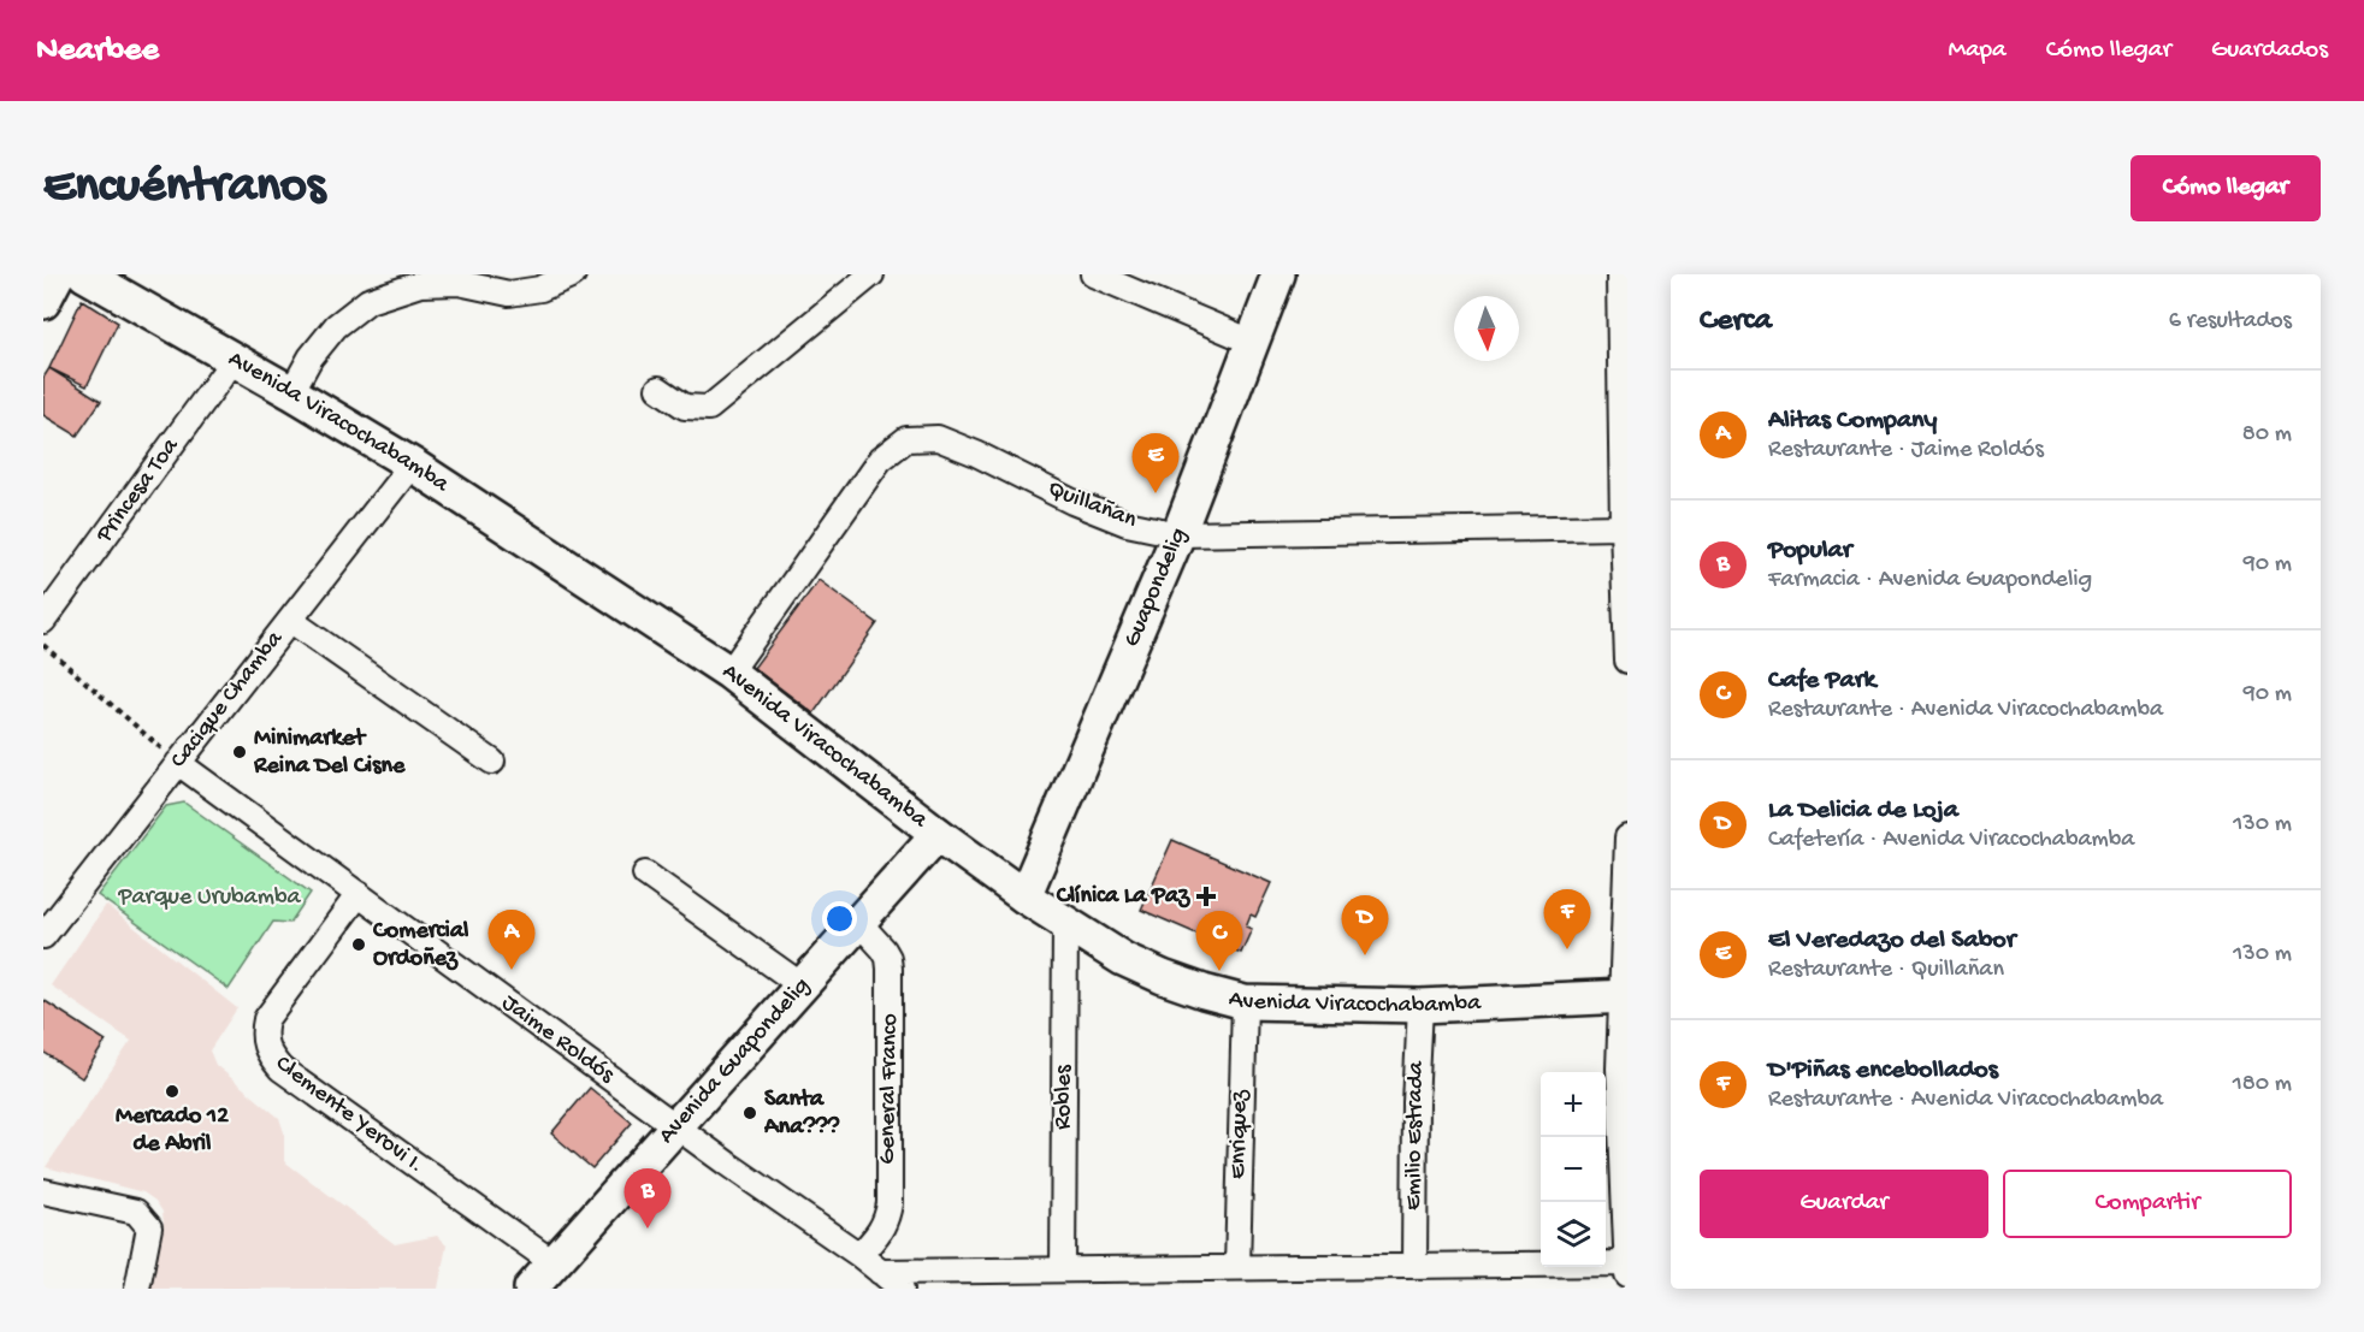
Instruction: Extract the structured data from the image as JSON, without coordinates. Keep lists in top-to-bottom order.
{
  "streets": {
    "street": [
      "Avenida Viracochabamba",
      "Princesa Toa",
      "Quillañan",
      "Guapondelig",
      "Cacique Chamba",
      "Jaime Roldós",
      "Avenida Guapondelig",
      "General Franco",
      "Robles",
      "Clemente Yerovi I.",
      "Enriquez",
      "Emilio Estrada"
    ]
  },
  "crossings": [
    ["Avenida Viracochabamba", "Princesa Toa"],
    ["Avenida Viracochabamba", "Quillañan"],
    ["Avenida Viracochabamba", "Guapondelig"],
    ["Avenida Viracochabamba", "Cacique Chamba"],
    ["Avenida Viracochabamba", "Avenida Guapondelig"],
    ["Avenida Viracochabamba", "Robles"],
    ["Avenida Viracochabamba", "Enriquez"],
    ["Avenida Viracochabamba", "Emilio Estrada"],
    ["Quillañan", "Guapondelig"],
    ["Cacique Chamba", "Jaime Roldós"],
    ["Jaime Roldós", "Avenida Guapondelig"],
    ["Jaime Roldós", "General Franco"],
    ["Jaime Roldós", "Clemente Yerovi I."],
    ["Avenida Guapondelig", "General Franco"],
    ["Avenida Guapondelig", "Clemente Yerovi I."]
  ],
  "parks": ["Parque Urubamba"],
  "places": {
    "other": [
      "Minimarket Reina Del Cisne",
      "Comercial Ordoñez",
      "Mercado 12 de Abril",
      "Santa Ana???"
    ],
    "health": ["Clínica La Paz"]
  },
  "north": "bottom",
  "page": {
    "header": "Nearbee",
    "nav": ["Mapa", "Cómo llegar", "Guardados"],
    "buttons": [
      "Cómo llegar",
      ["Guardar", "Compartir"]
    ],
    "title": "Encuéntranos",
    "heading": ["Cerca", "6 resultados"],
    "list": [
      {
        "mark": "A",
        "name": "Alitas Company",
        "note": "Restaurante · Jaime Roldós",
        "value": "80 m"
      },
      {
        "mark": "B",
        "name": "Popular",
        "note": "Farmacia · Avenida Guapondelig",
        "value": "90 m"
      },
      {
        "mark": "C",
        "name": "Cafe Park",
        "note": "Restaurante · Avenida Viracochabamba",
        "value": "90 m"
      },
      {
        "mark": "D",
        "name": "La Delicia de Loja",
        "note": "Cafetería · Avenida Viracochabamba",
        "value": "130 m"
      },
      {
        "mark": "E",
        "name": "El Veredazo del Sabor",
        "note": "Restaurante · Quillañan",
        "value": "130 m"
      },
      {
        "mark": "F",
        "name": "D'Piñas encebollados",
        "note": "Restaurante · Avenida Viracochabamba",
        "value": "180 m"
      }
    ],
    "pins": [
      "E",
      "F",
      "D",
      "A",
      "C",
      "B"
    ],
    "map_buttons": ["+", "−"]
  }
}
